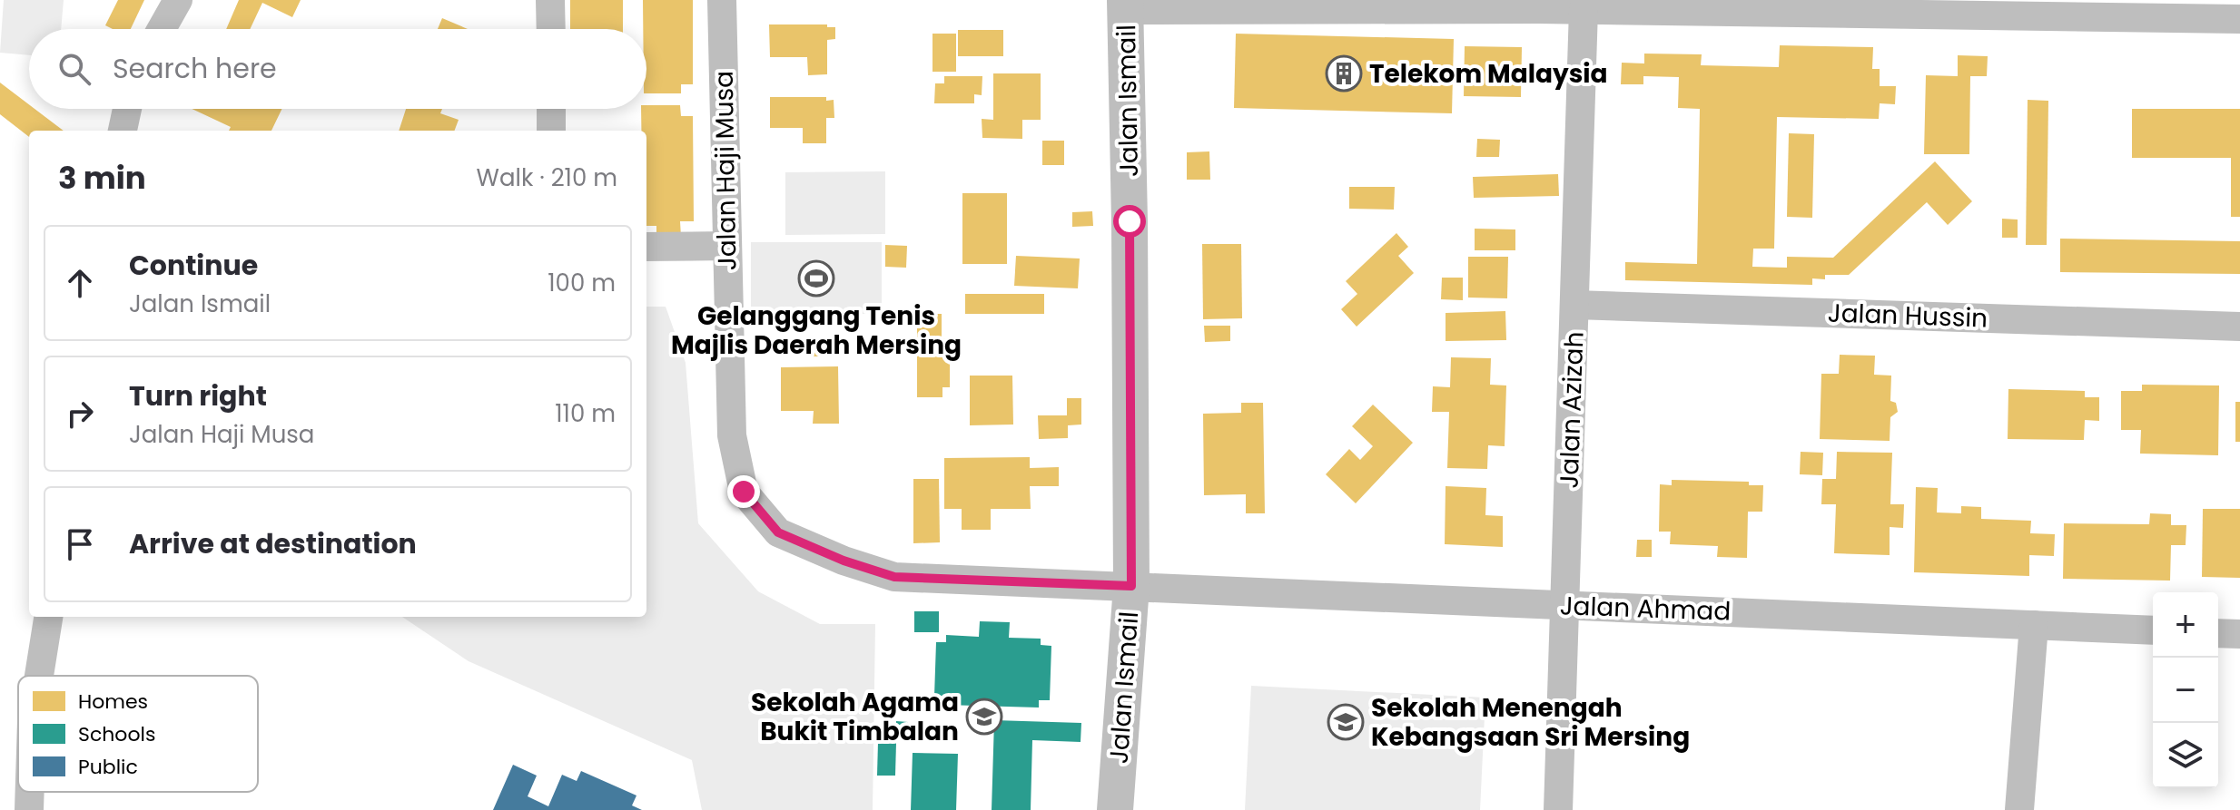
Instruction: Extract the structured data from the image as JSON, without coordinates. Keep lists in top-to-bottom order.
{
  "streets": {
    "street": [
      "Jalan Ismail",
      "Jalan Haji Musa",
      "Jalan Hussin",
      "Jalan Azizah",
      "Jalan Ahmad"
    ]
  },
  "crossings": [
    ["Jalan Ismail", "Jalan Haji Musa"],
    ["Jalan Ismail", "Jalan Ahmad"],
    ["Jalan Haji Musa", "Jalan Ahmad"],
    ["Jalan Hussin", "Jalan Azizah"],
    ["Jalan Azizah", "Jalan Ahmad"]
  ],
  "places": {
    "building": ["Telekom Malaysia"],
    "sports": ["Gelanggang Tenis Majlis Daerah Mersing"],
    "school or university": ["Sekolah Agama Bukit Timbalan", "Sekolah Menengah Kebangsaan Sri Mersing"]
  },
  "legend": ["Homes", "Schools", "Public"],
  "page": {
    "search": "Search here",
    "heading": ["3 min", "Walk · 210 m"],
    "list": [
      ["Continue", "Jalan Ismail", "100 m"],
      ["Turn right", "Jalan Haji Musa", "110 m"],
      "Arrive at destination"
    ],
    "map_buttons": ["+", "−"]
  }
}
